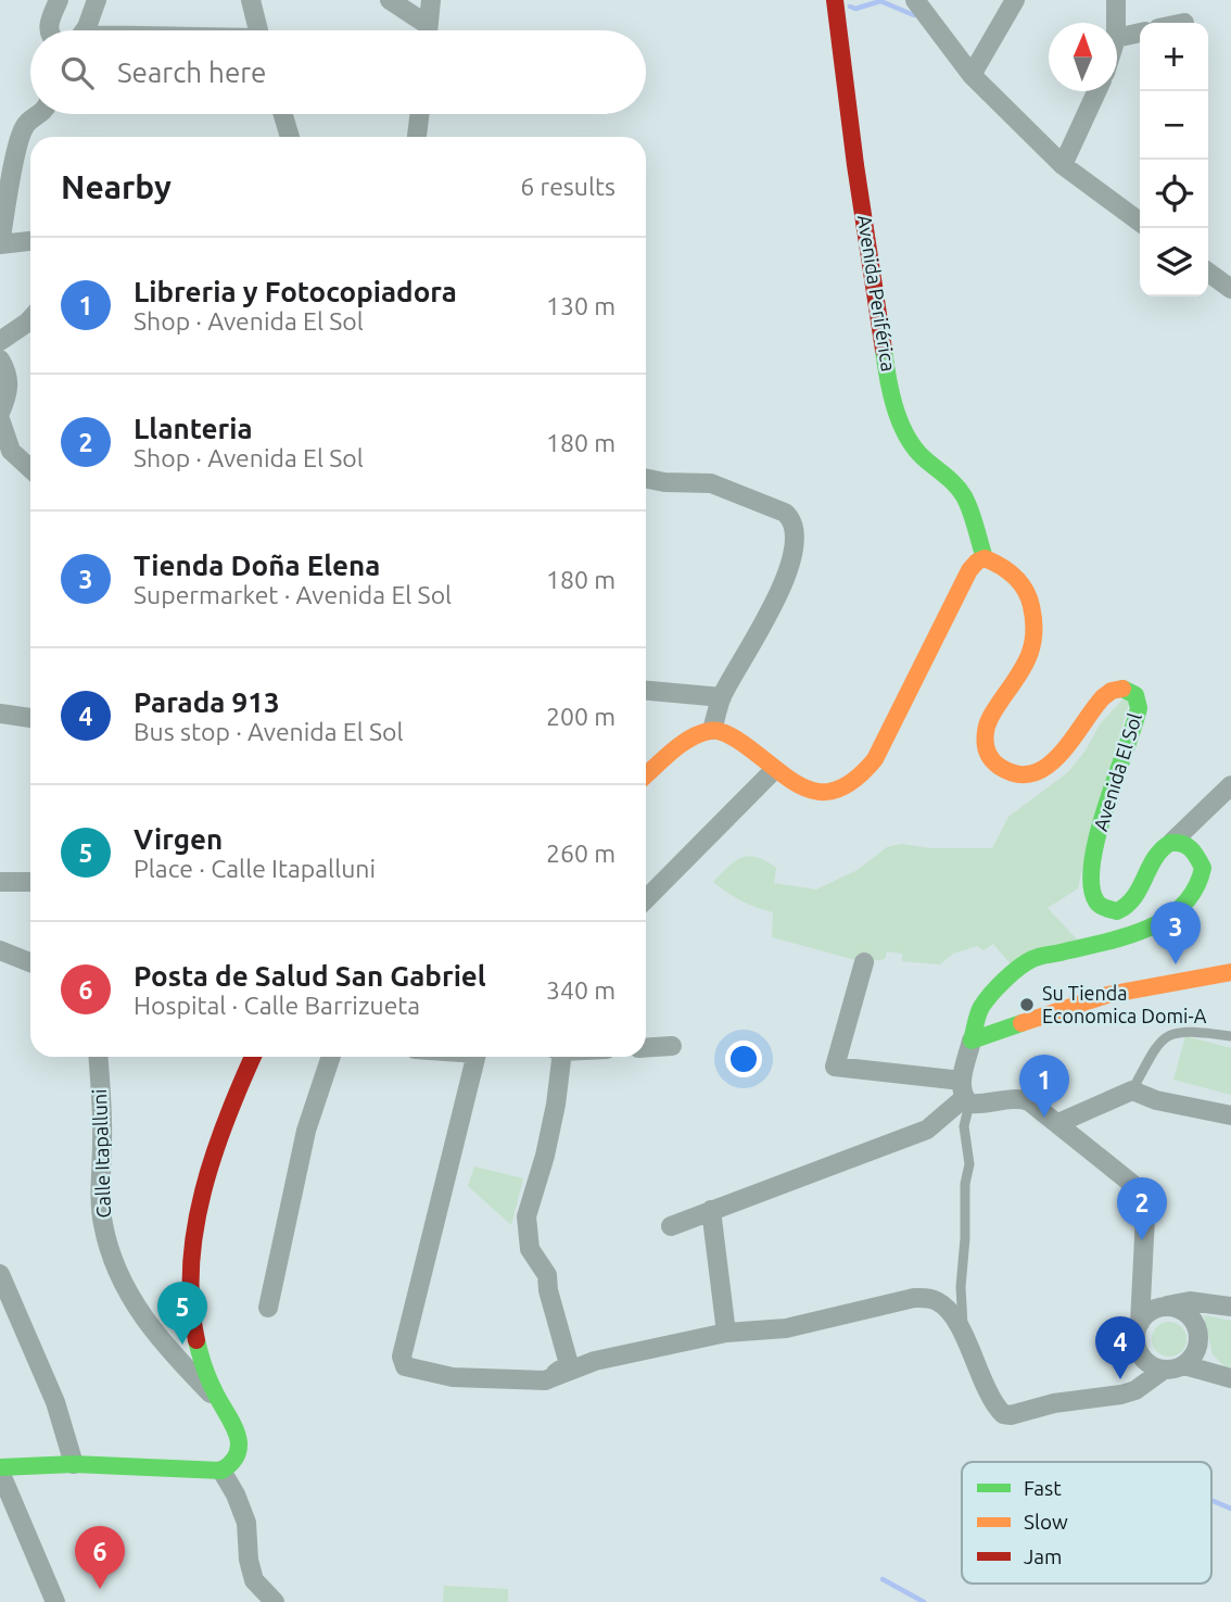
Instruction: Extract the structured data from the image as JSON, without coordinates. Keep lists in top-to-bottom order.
{
  "streets": {
    "main road": ["Avenida Periférica", "Avenida El Sol"],
    "street": ["Calle Itapalluni"]
  },
  "crossings": [
    ["Avenida Periférica", "Avenida El Sol"]
  ],
  "places": ["Su Tienda Economica Domi-A"],
  "legend": ["Fast", "Slow", "Jam"],
  "north": "top",
  "page": {
    "map_buttons": ["+", "−"],
    "search": "Search here",
    "heading": ["Nearby", "6 results"],
    "list": [
      {
        "mark": "1",
        "name": "Libreria y Fotocopiadora",
        "note": "Shop · Avenida El Sol",
        "value": "130 m"
      },
      {
        "mark": "2",
        "name": "Llanteria",
        "note": "Shop · Avenida El Sol",
        "value": "180 m"
      },
      {
        "mark": "3",
        "name": "Tienda Doña Elena",
        "note": "Supermarket · Avenida El Sol",
        "value": "180 m"
      },
      {
        "mark": "4",
        "name": "Parada 913",
        "note": "Bus stop · Avenida El Sol",
        "value": "200 m"
      },
      {
        "mark": "5",
        "name": "Virgen",
        "note": "Place · Calle Itapalluni",
        "value": "260 m"
      },
      {
        "mark": "6",
        "name": "Posta de Salud San Gabriel",
        "note": "Hospital · Calle Barrizueta",
        "value": "340 m"
      }
    ],
    "pins": [
      "3",
      "1",
      "2",
      "5",
      "4",
      "6"
    ]
  }
}
